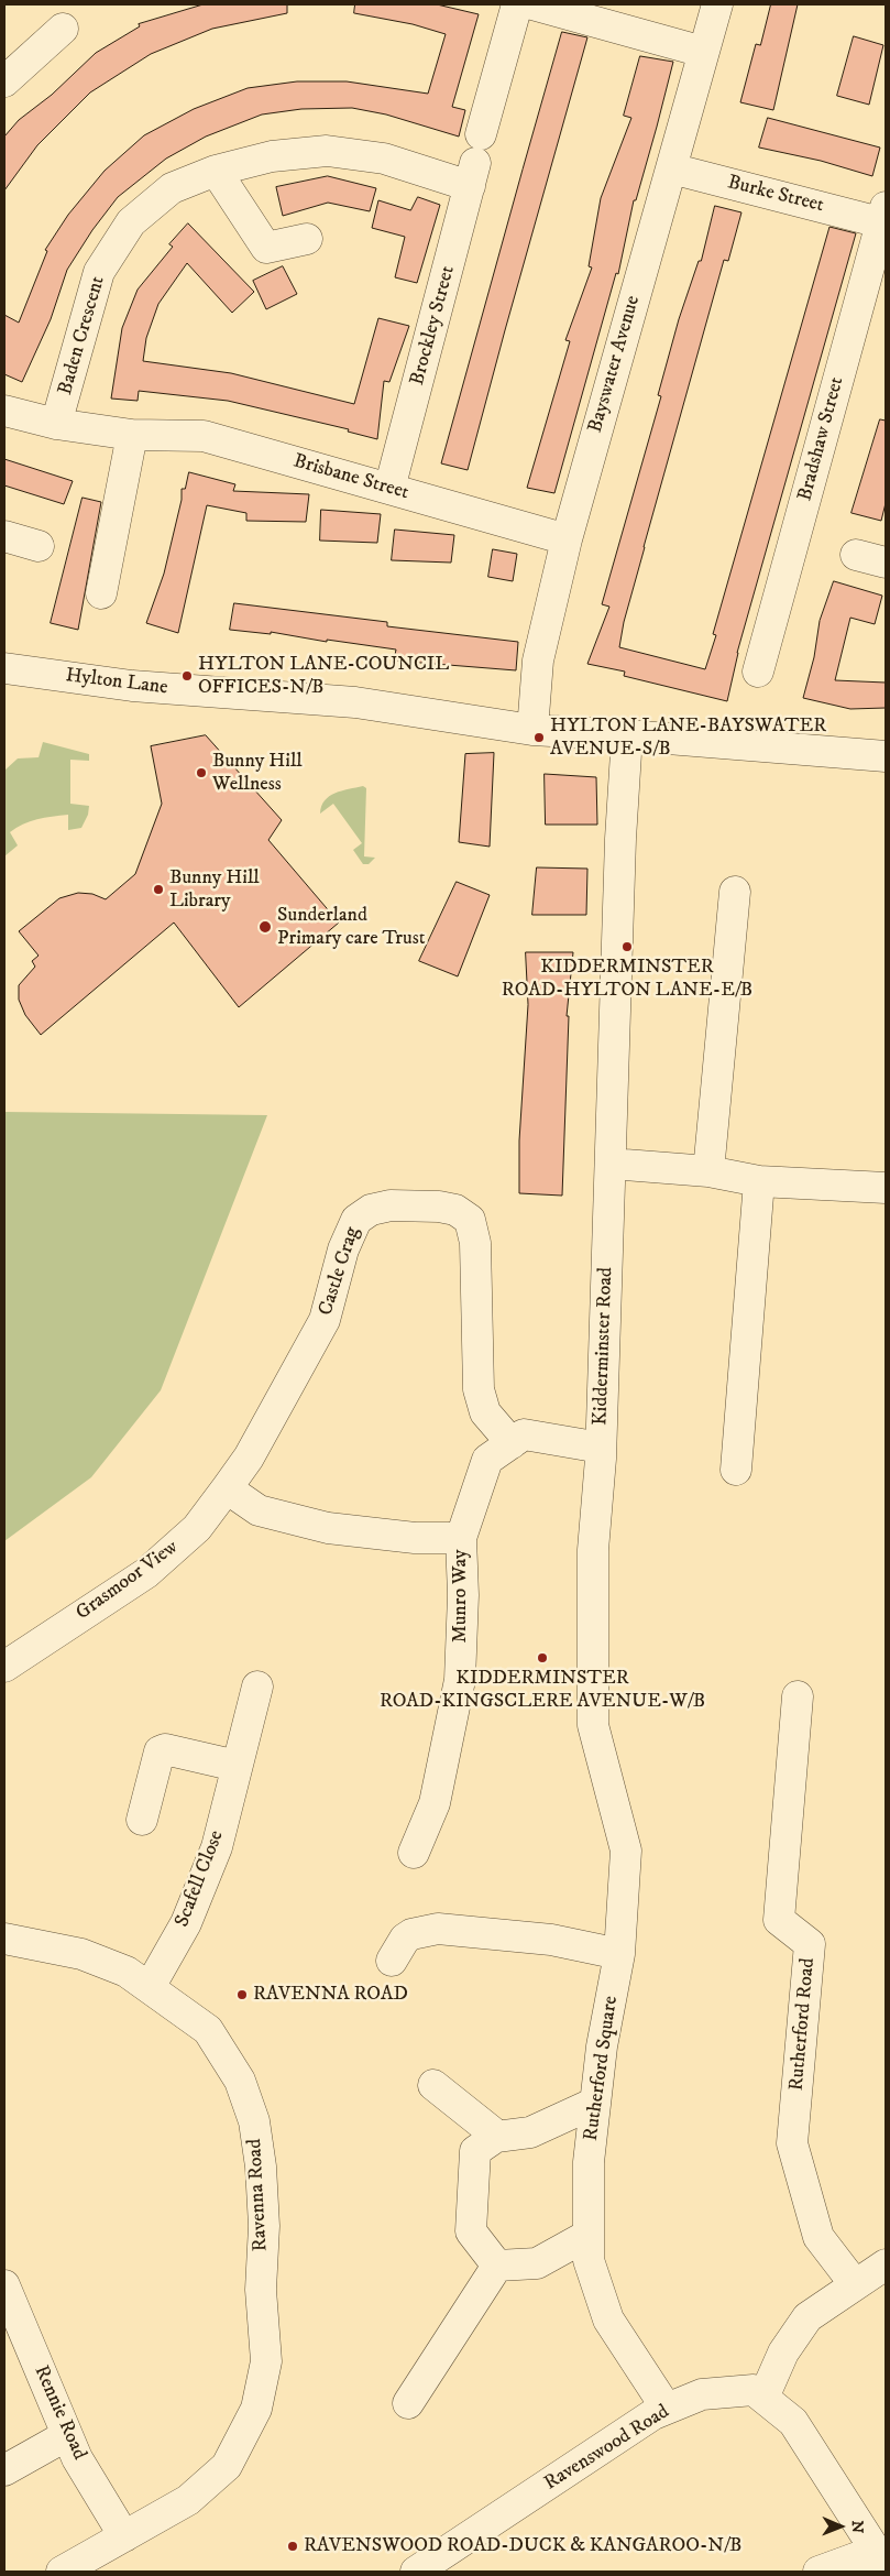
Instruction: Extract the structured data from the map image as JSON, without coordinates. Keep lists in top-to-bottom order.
{
  "streets": {
    "street": [
      "Burke Street",
      "Brockley Street",
      "Baden Crescent",
      "Bayswater Avenue",
      "Bradshaw Street",
      "Brisbane Street",
      "Hylton Lane",
      "Castle Crag",
      "Kidderminster Road",
      "Grasmoor View",
      "Munro Way",
      "Scafell Close",
      "Rutherford Road",
      "Rutherford Square",
      "Ravenna Road",
      "Rennie Road",
      "Ravenswood Road"
    ]
  },
  "crossings": [
    ["Burke Street", "Bayswater Avenue"],
    ["Burke Street", "Bradshaw Street"],
    ["Brockley Street", "Baden Crescent"],
    ["Brockley Street", "Brisbane Street"],
    ["Baden Crescent", "Brisbane Street"],
    ["Bayswater Avenue", "Brisbane Street"],
    ["Bayswater Avenue", "Hylton Lane"],
    ["Hylton Lane", "Kidderminster Road"],
    ["Castle Crag", "Grasmoor View"],
    ["Castle Crag", "Munro Way"],
    ["Kidderminster Road", "Munro Way"],
    ["Kidderminster Road", "Rutherford Square"],
    ["Scafell Close", "Ravenna Road"],
    ["Rutherford Square", "Ravenswood Road"],
    ["Ravenna Road", "Rennie Road"]
  ],
  "places": [
    "HYLTON LANE-COUNCIL OFFICES-N/B",
    "HYLTON LANE-BAYSWATER AVENUE-S/B",
    "Bunny Hill Wellness",
    "Bunny Hill Library",
    "Sunderland Primary care Trust",
    "KIDDERMINSTER ROAD-HYLTON LANE-E/B",
    "KIDDERMINSTER ROAD-KINGSCLERE AVENUE-W/B",
    "RAVENNA ROAD",
    "RAVENSWOOD ROAD-DUCK & KANGAROO-N/B"
  ],
  "north": "right"
}
